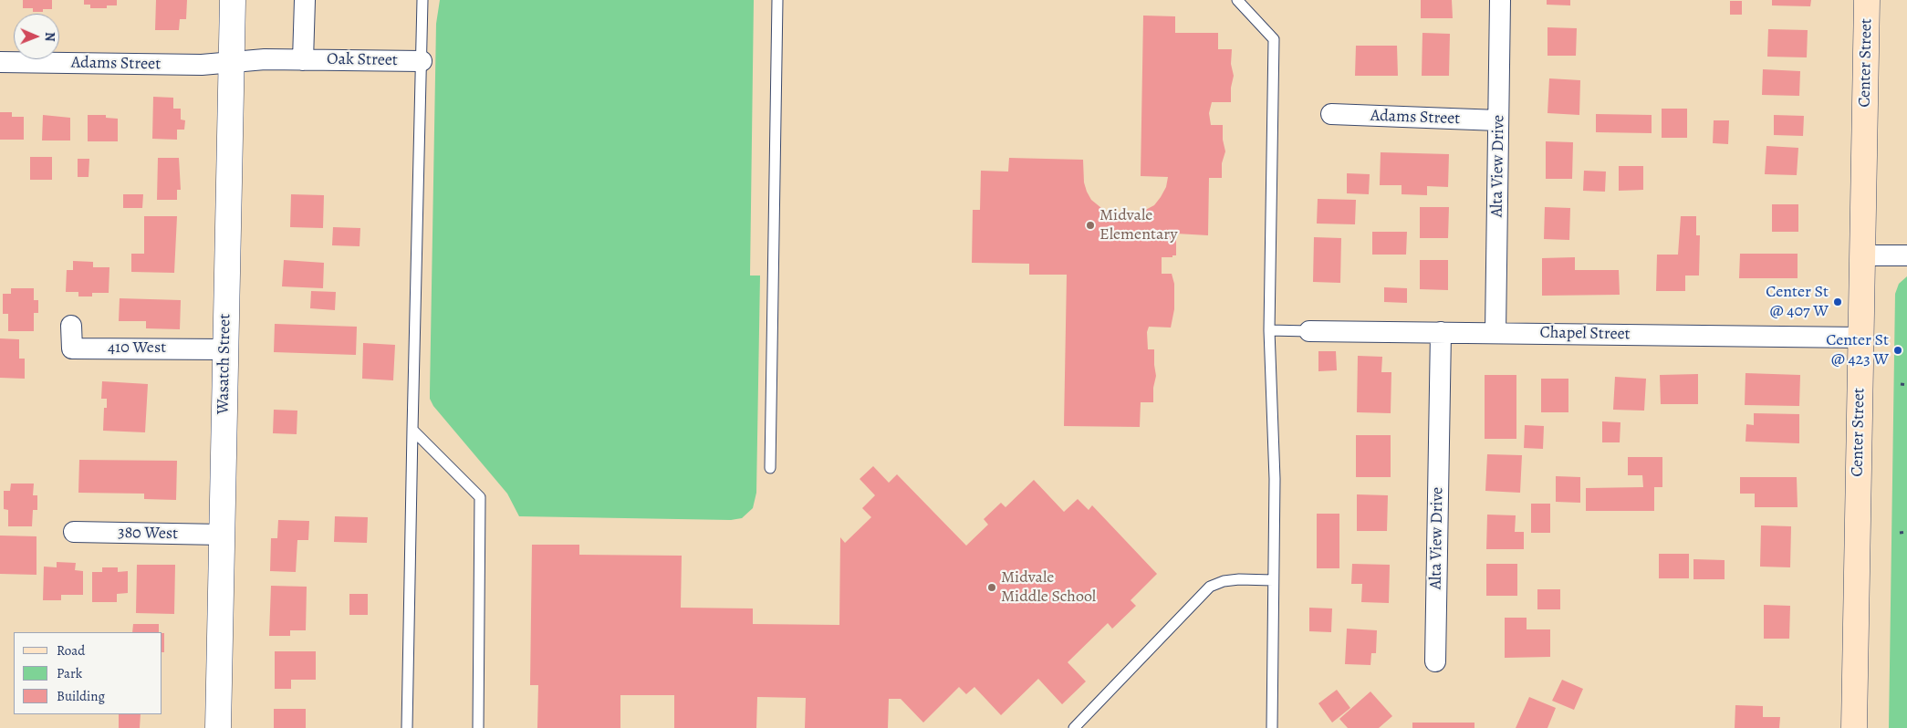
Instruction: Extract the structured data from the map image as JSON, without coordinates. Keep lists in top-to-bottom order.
{
  "streets": {
    "main road": ["Center Street"],
    "street": [
      "Oak Street",
      "Adams Street",
      "Alta View Drive",
      "Chapel Street",
      "410 West",
      "Wasatch Street",
      "380 West"
    ]
  },
  "crossings": [
    ["Oak Street", "Adams Street"],
    ["Oak Street", "Wasatch Street"],
    ["Center Street", "Chapel Street"],
    ["Adams Street", "Alta View Drive"],
    ["Adams Street", "Wasatch Street"],
    ["Alta View Drive", "Chapel Street"],
    ["410 West", "Wasatch Street"],
    ["Wasatch Street", "380 West"]
  ],
  "places": [
    "Midvale Elementary",
    "Center St @ 407 W",
    "Center St @ 423 W",
    "Midvale Middle School"
  ],
  "legend": ["Road", "Park", "Building"],
  "north": "right"
}
